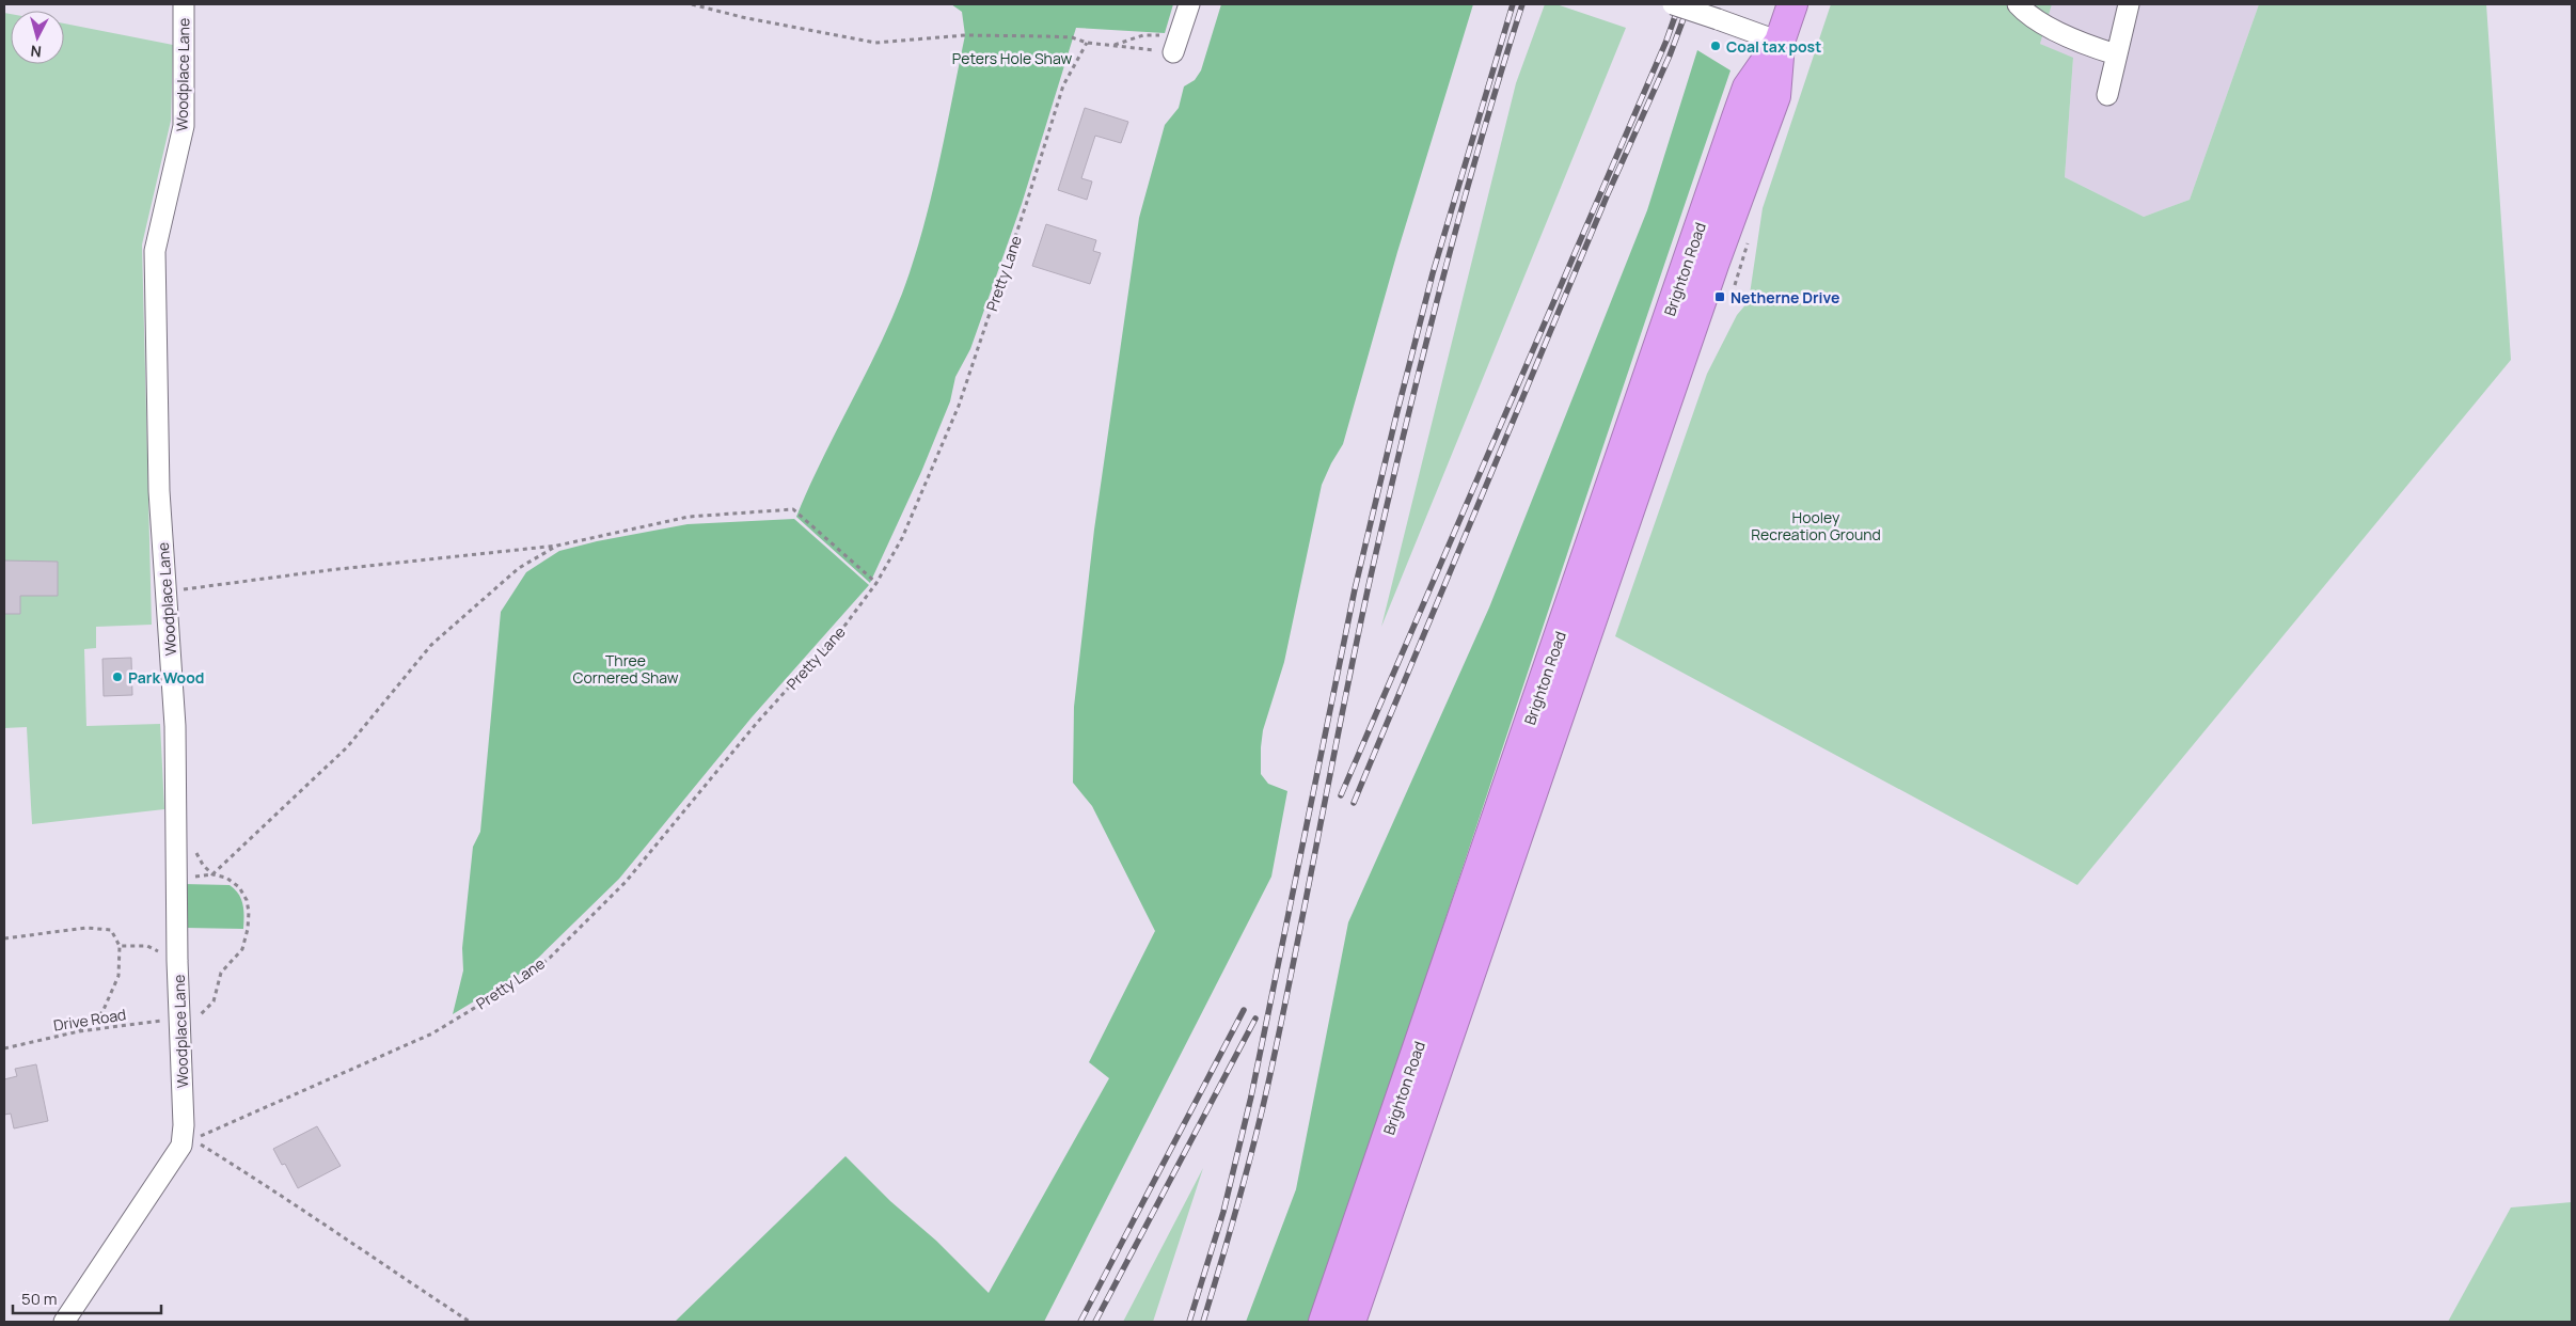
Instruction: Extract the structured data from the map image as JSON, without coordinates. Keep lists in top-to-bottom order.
{
  "streets": {
    "highway": ["Brighton Road"],
    "street": ["Woodplace Lane"],
    "path": ["Pretty Lane", "Drive Road"]
  },
  "crossings": [
    ["Woodplace Lane", "Drive Road"]
  ],
  "parks": ["Peters Hole Shaw", "Hooley Recreation Ground", "Three Cornered Shaw"],
  "places": {
    "other": ["Coal tax post", "Park Wood"],
    "transit": ["Netherne Drive"]
  },
  "scale_bar": "50 m",
  "north": "bottom"
}
